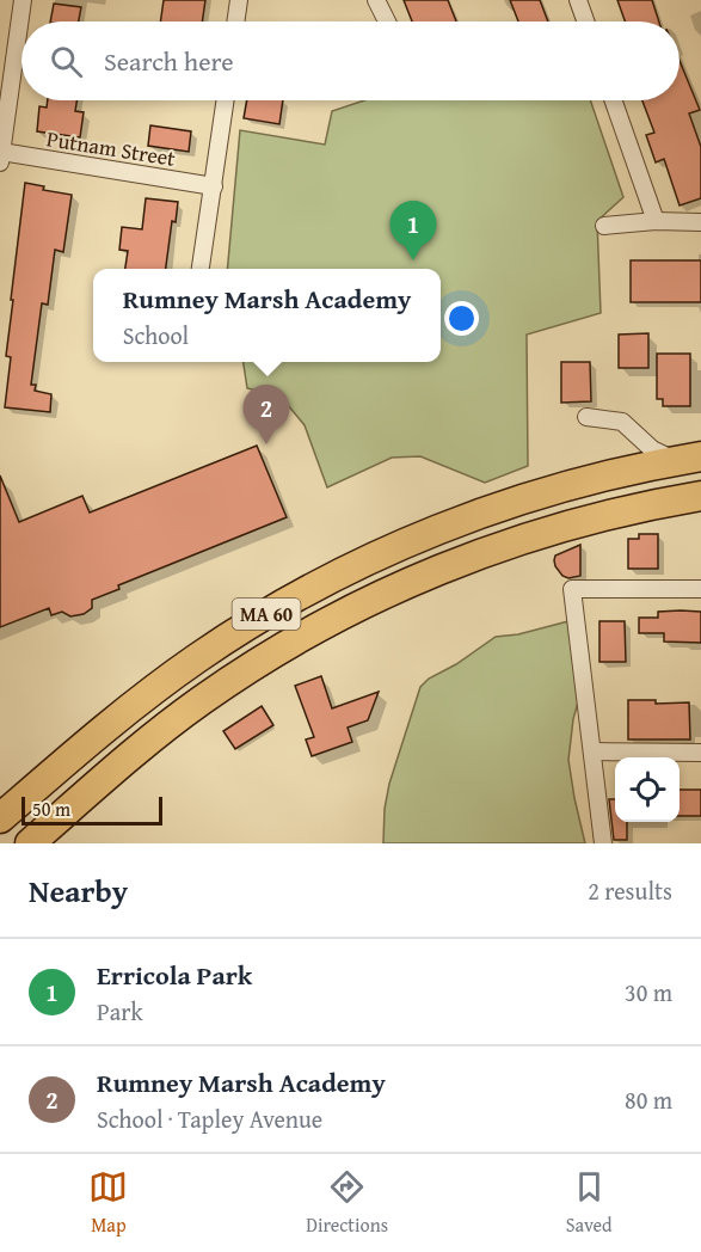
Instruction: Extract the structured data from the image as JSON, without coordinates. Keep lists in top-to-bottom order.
{
  "streets": {
    "highway": ["MA 60"],
    "street": ["Putnam Street"]
  },
  "scale_bar": "50 m",
  "page": {
    "search": "Search here",
    "pins": ["1", "2"],
    "popup": ["Rumney Marsh Academy", "School"],
    "scale": "50 m",
    "heading": ["Nearby", "2 results"],
    "list": [
      {
        "mark": "1",
        "name": "Erricola Park",
        "note": "Park",
        "value": "30 m"
      },
      {
        "mark": "2",
        "name": "Rumney Marsh Academy",
        "note": "School · Tapley Avenue",
        "value": "80 m"
      }
    ],
    "nav": ["Map", "Directions", "Saved"]
  }
}
